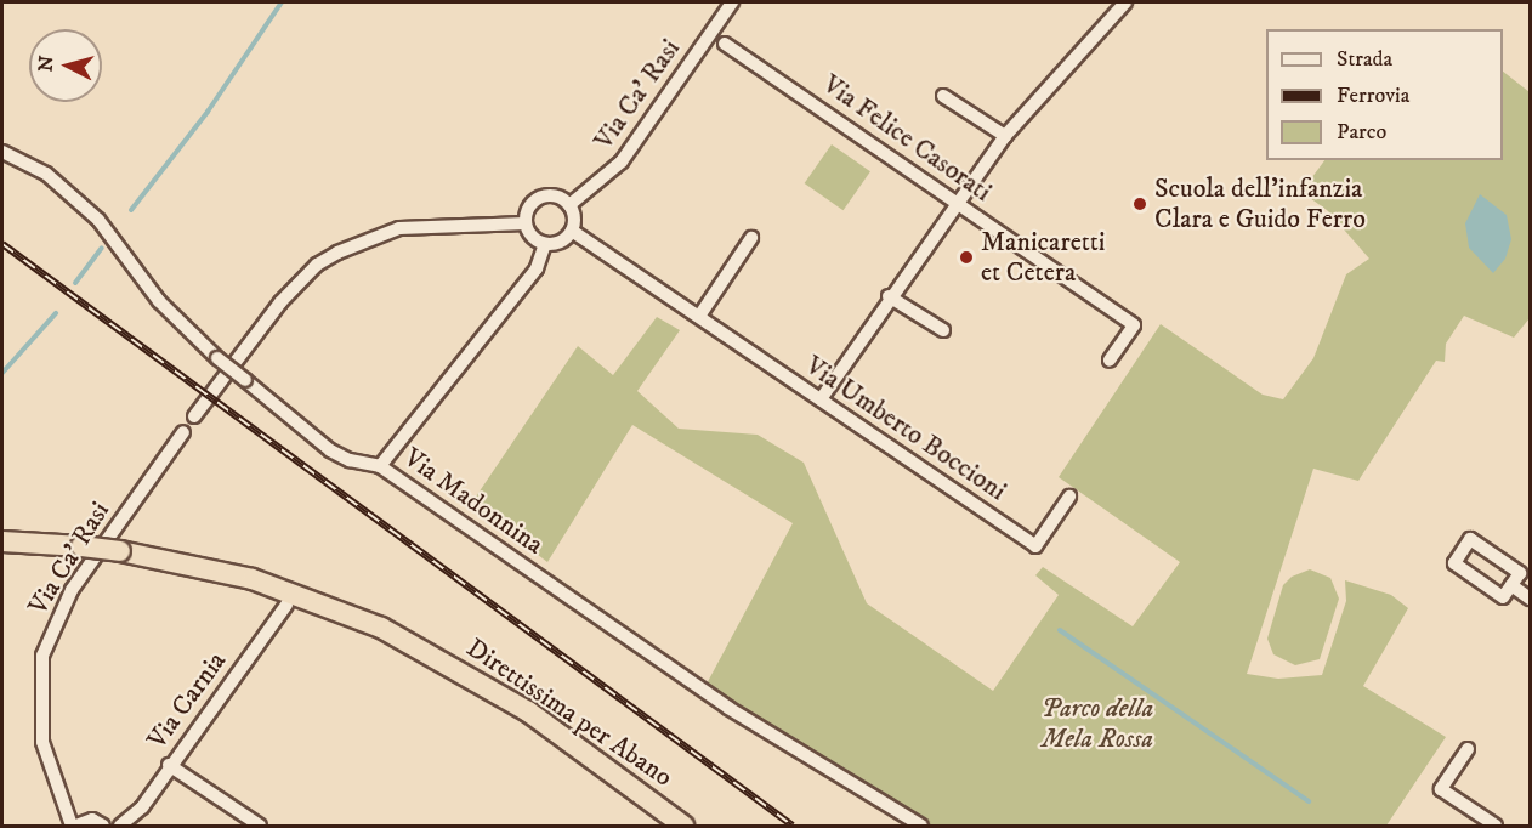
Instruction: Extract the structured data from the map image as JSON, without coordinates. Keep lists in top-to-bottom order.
{
  "streets": {
    "highway": ["Direttissima per Abano"],
    "street": [
      "Via Ca' Rasi",
      "Via Felice Casorati",
      "Via Umberto Boccioni",
      "Via Madonnina",
      "Via Carnia"
    ]
  },
  "crossings": [
    ["Via Ca' Rasi", "Via Umberto Boccioni"]
  ],
  "parks": ["Parco della Mela Rossa"],
  "places": ["Scuola dell'infanzia Clara e Guido Ferro", "Manicaretti et Cetera"],
  "legend": ["Strada", "Ferrovia", "Parco"],
  "north": "left"
}
